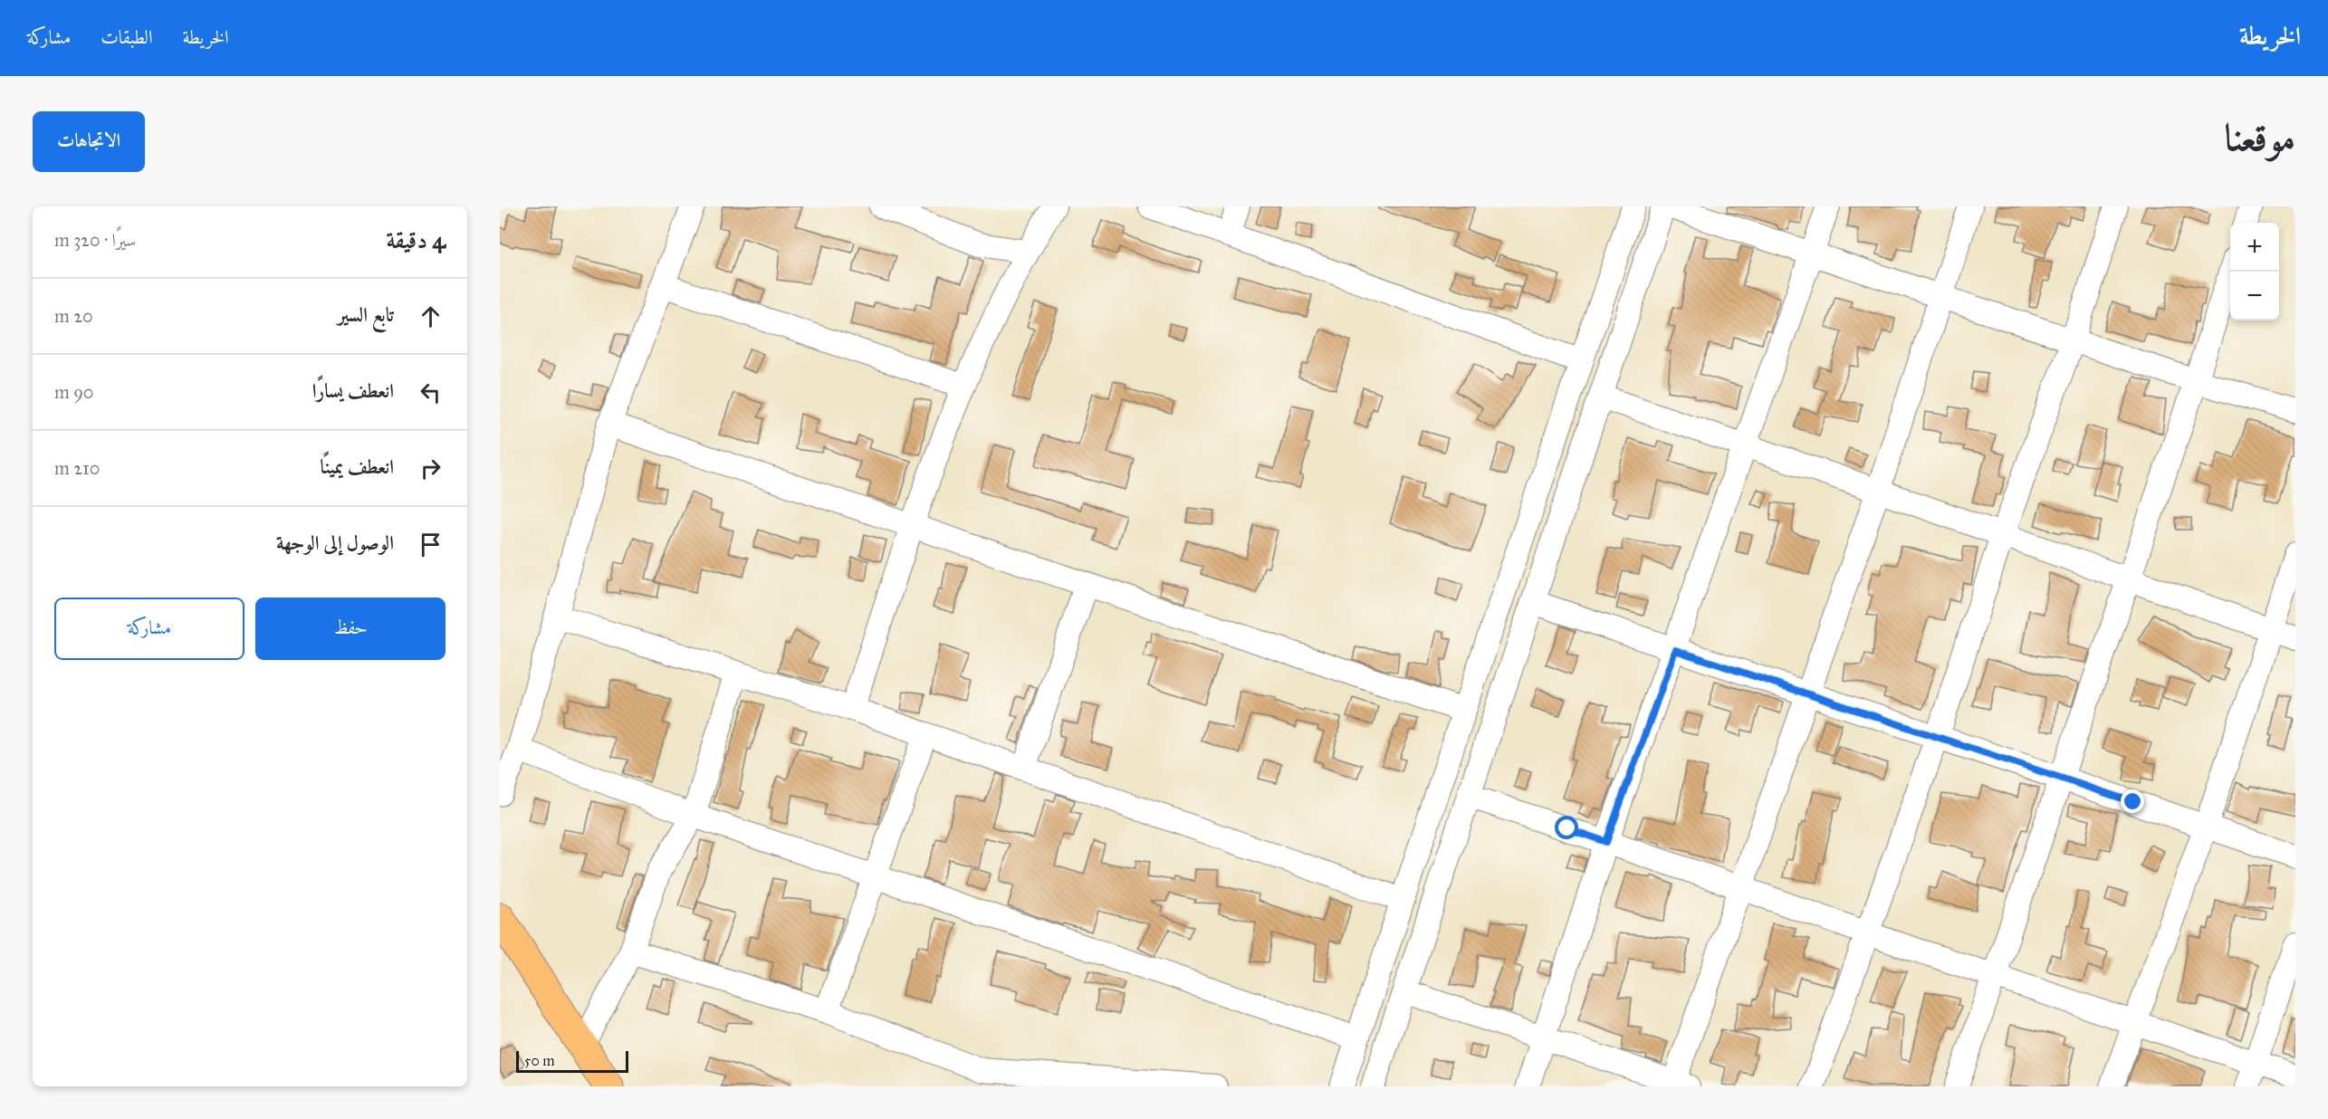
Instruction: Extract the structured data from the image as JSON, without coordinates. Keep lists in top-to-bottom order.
{
  "scale_bar": "50 m",
  "page": {
    "header": "الخريطة",
    "nav": ["الخريطة", "الطبقات", "مشاركة"],
    "title": "موقعنا",
    "buttons": [
      "الاتجاهات",
      ["حفظ", "مشاركة"]
    ],
    "heading": ["4 دقيقة", "سيرًا · 320 m"],
    "map_buttons": ["+", "−"],
    "list": [
      ["تابع السير", "20 m"],
      ["انعطف يسارًا", "90 m"],
      ["انعطف يمينًا", "210 m"],
      "الوصول إلى الوجهة"
    ],
    "scale": "50 m"
  }
}
